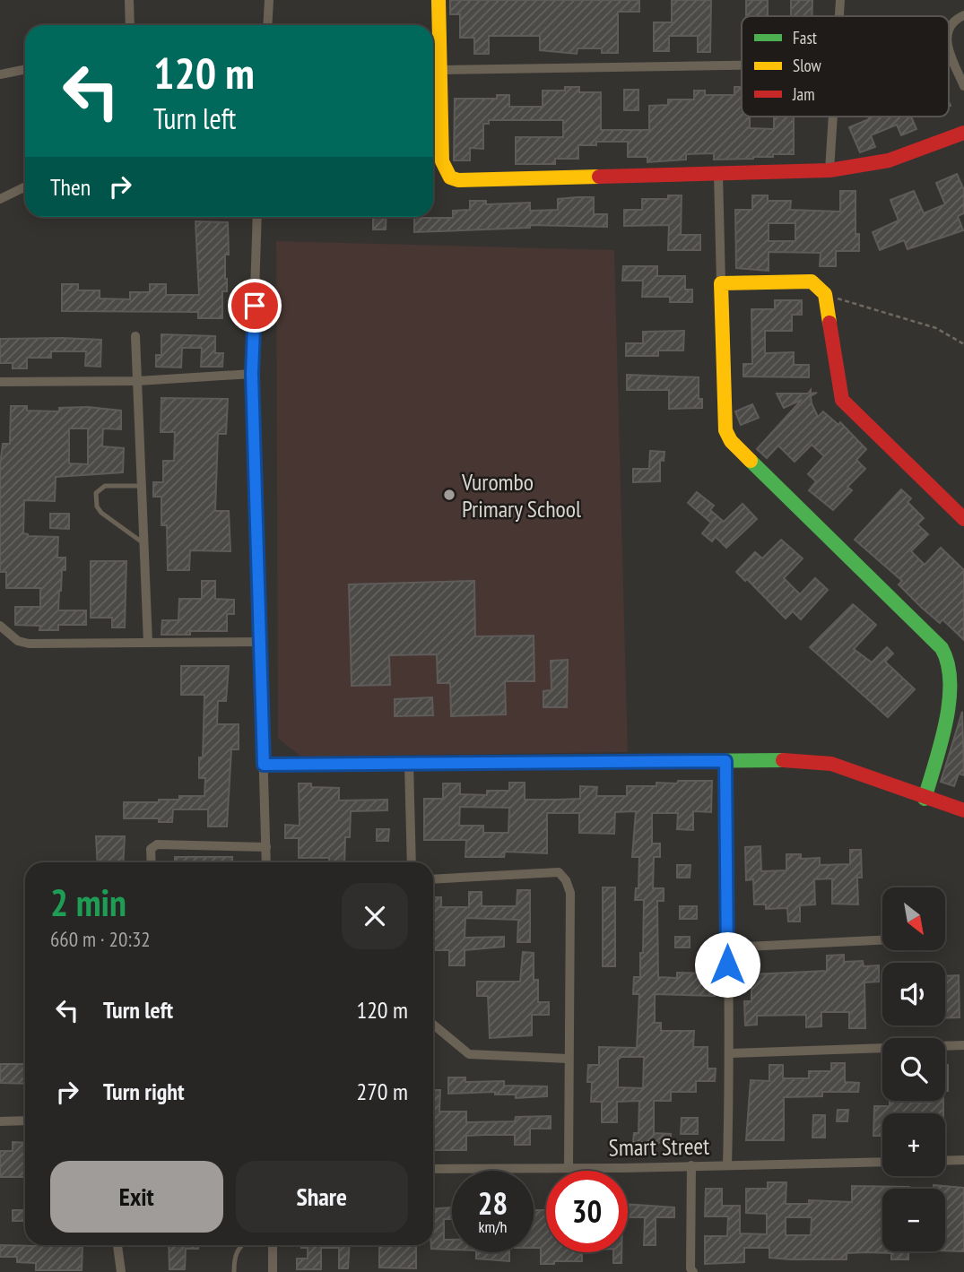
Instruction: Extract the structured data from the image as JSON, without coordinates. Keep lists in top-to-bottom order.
{
  "streets": {
    "street": ["Smart Street"]
  },
  "places": ["Vurombo Primary School"],
  "legend": ["Fast", "Slow", "Jam"],
  "north": "bottom right",
  "page": {
    "turn": ["120 m", "Turn left"],
    "then": "Then",
    "heading": ["2 min", "660 m · 20:32"],
    "map_buttons": ["+", "−"],
    "list": [
      {
        "name": "Turn left",
        "value": "120 m"
      },
      {
        "name": "Turn right",
        "value": "270 m"
      }
    ],
    "buttons": ["Exit", "Share"],
    "speed": "28 km/h",
    "limit": "30"
  }
}
